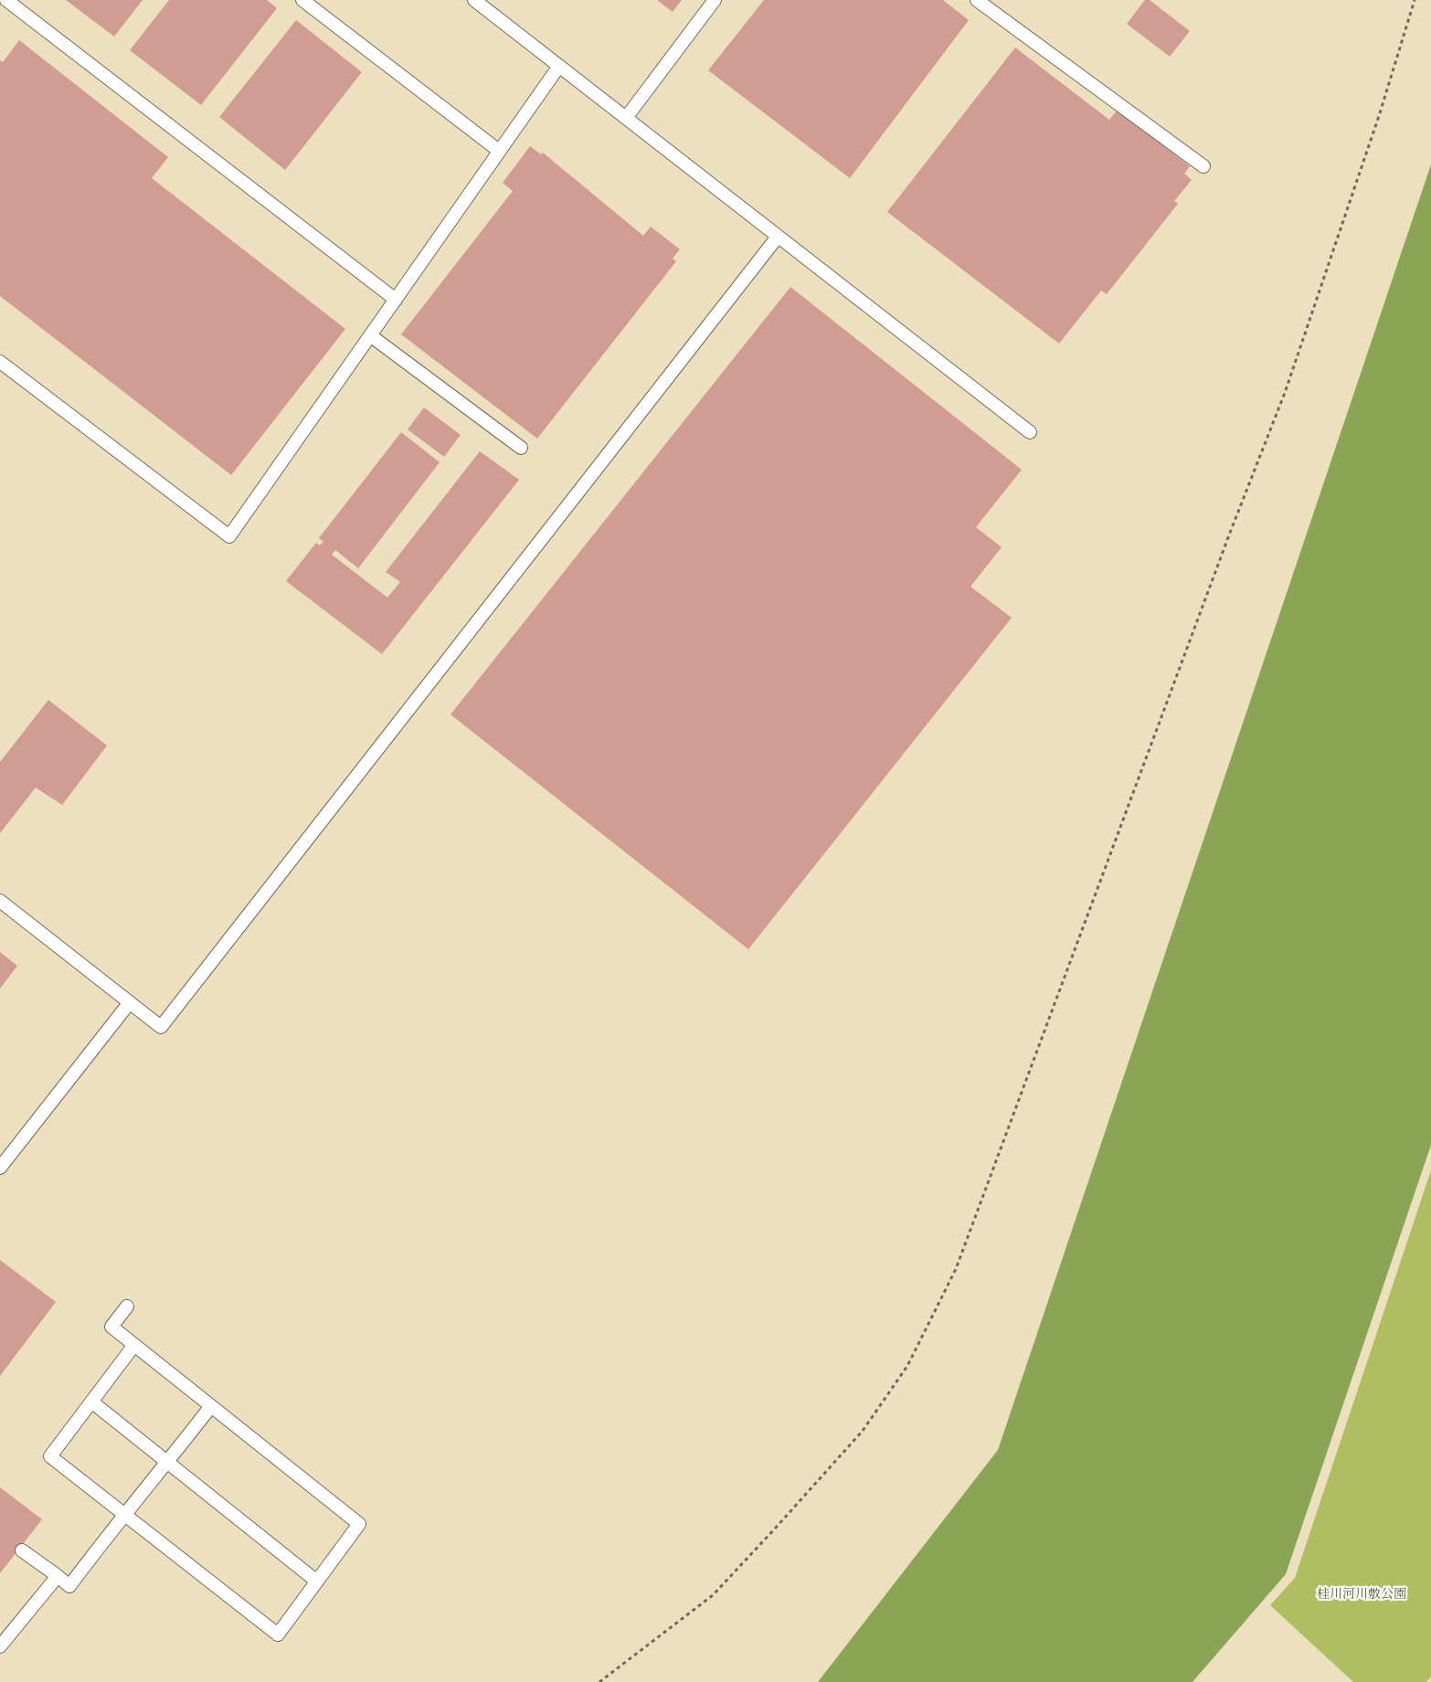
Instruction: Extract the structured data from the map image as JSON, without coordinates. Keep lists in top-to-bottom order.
{
  "parks": ["桂川河川敷公園"]
}
